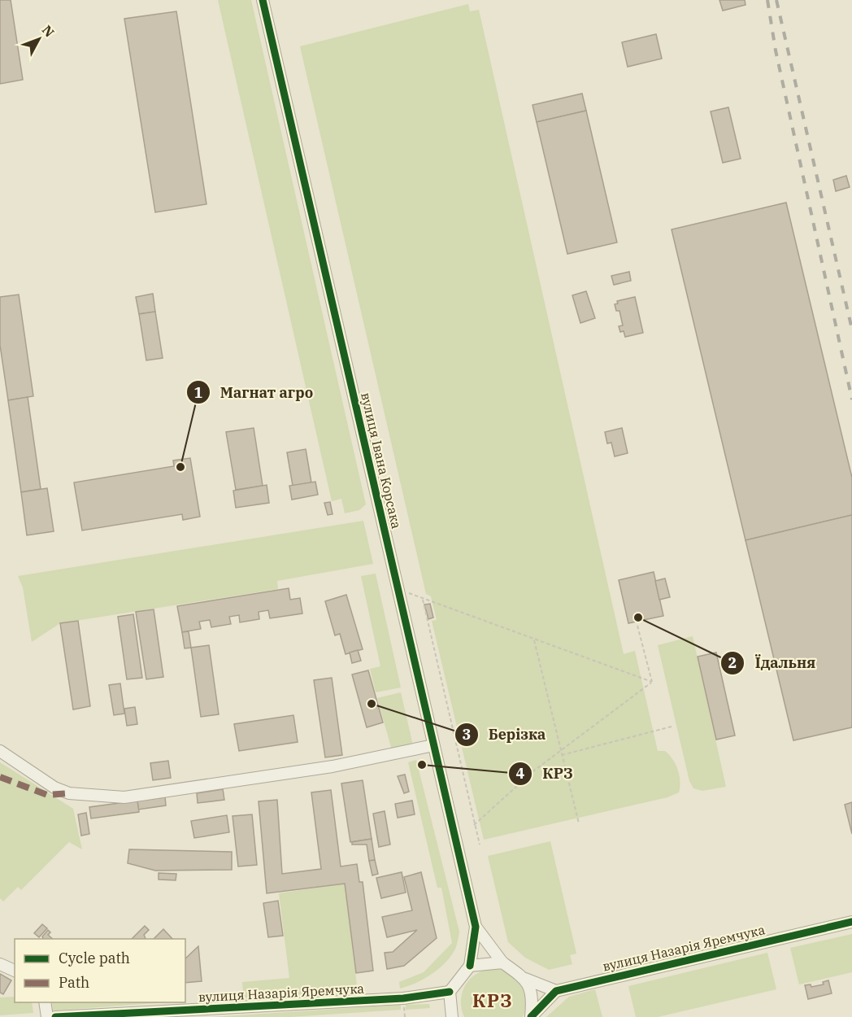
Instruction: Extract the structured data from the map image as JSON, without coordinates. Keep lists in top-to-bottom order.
{
  "streets": {
    "street": ["вулиця Івана Корсака", "вулиця Назарія Яремчука"]
  },
  "districts": ["КРЗ"],
  "places": [
    "Магнат агро",
    "Їдальня",
    "Берізка",
    "КРЗ"
  ],
  "legend": ["Cycle path", "Path"],
  "north": "top right"
}
